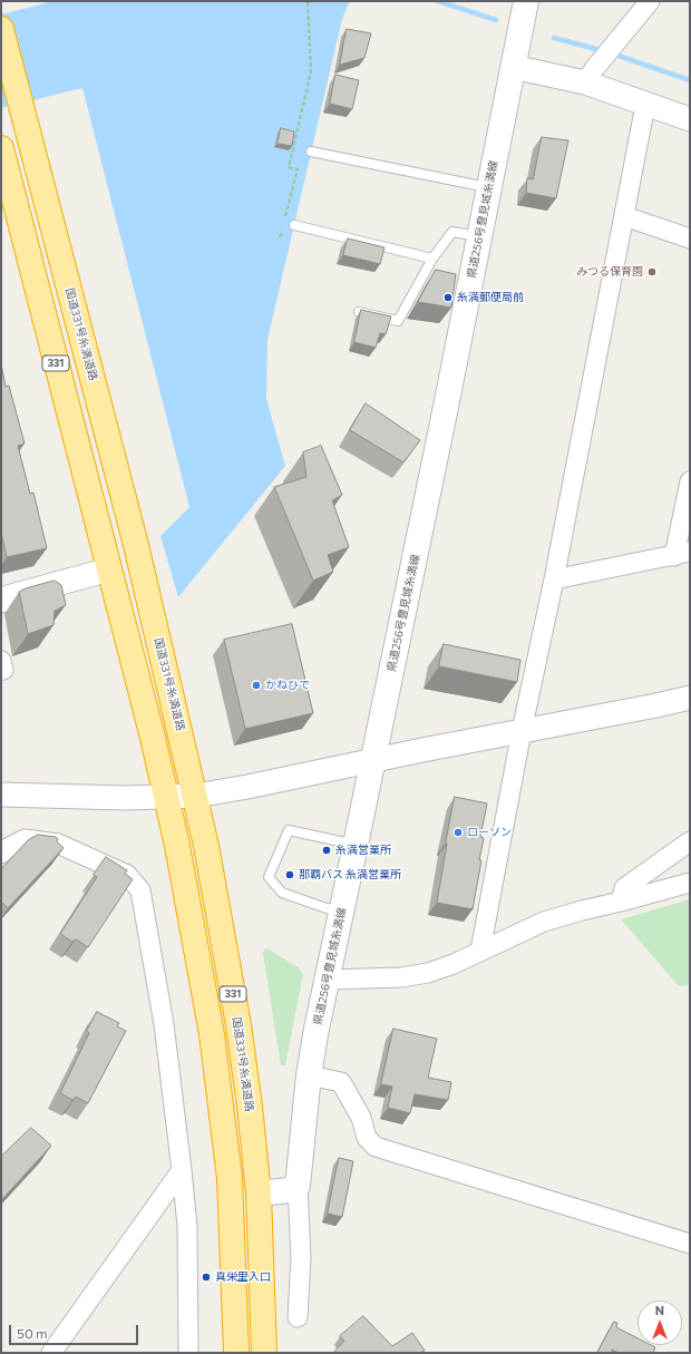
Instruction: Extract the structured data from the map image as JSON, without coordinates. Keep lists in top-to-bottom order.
{
  "streets": {
    "highway": ["国道331号糸満道路", "331"],
    "main road": ["県道256号豊見城糸満線"]
  },
  "places": [
    "みつる保育園",
    "糸満郵便局前",
    "かねひで",
    "ローソン",
    "糸満営業所",
    "那覇バス 糸満営業所",
    "真栄里入口"
  ],
  "scale_bar": "50 m",
  "north": "top"
}
